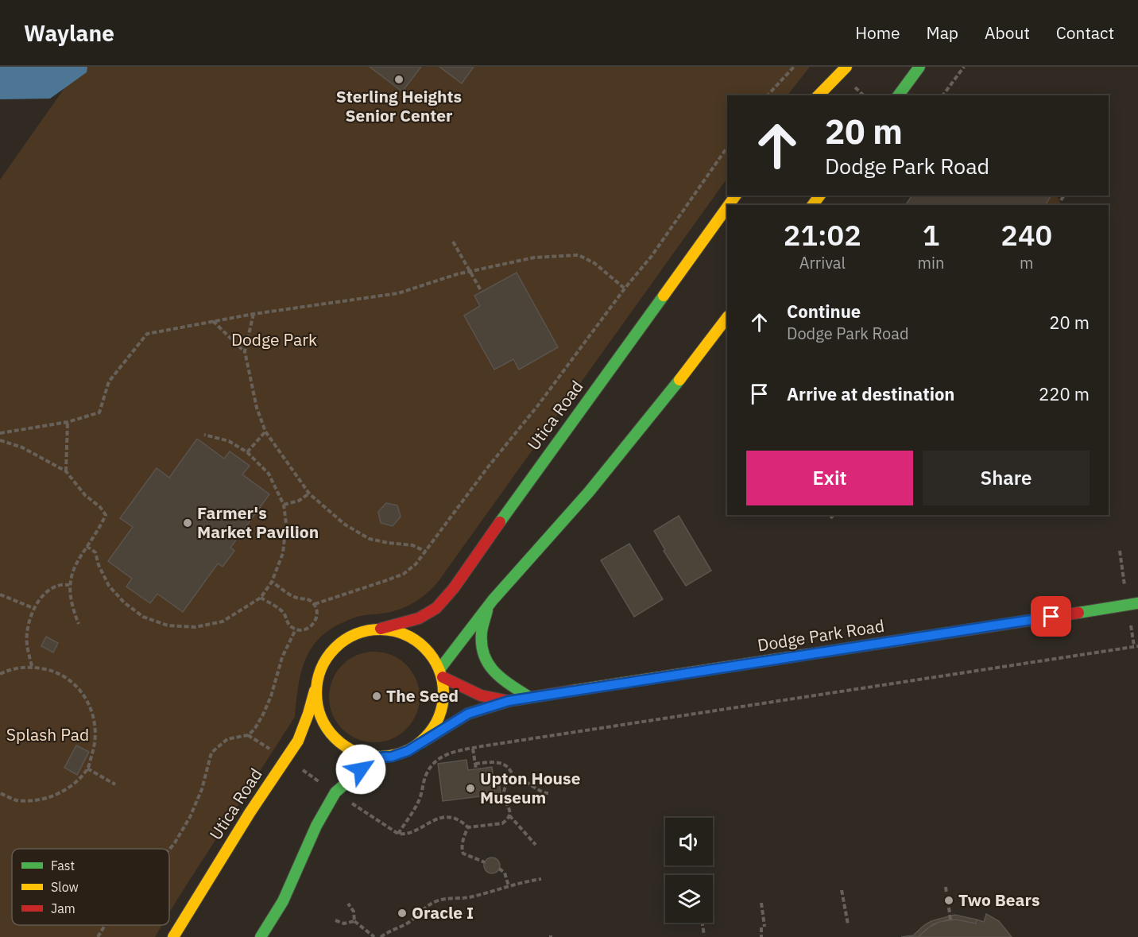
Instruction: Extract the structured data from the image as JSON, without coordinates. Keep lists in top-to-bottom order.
{
  "streets": {
    "street": ["Utica Road", "Dodge Park Road"]
  },
  "crossings": [
    ["Utica Road", "Dodge Park Road"]
  ],
  "parks": ["Dodge Park", "Splash Pad"],
  "places": [
    "Sterling Heights Senior Center",
    "Farmer's Market Pavilion",
    "The Seed",
    "Upton House Museum",
    "Two Bears",
    "Oracle I"
  ],
  "legend": ["Fast", "Slow", "Jam"],
  "page": {
    "header": "Waylane",
    "nav": [
      "Home",
      "Map",
      "About",
      "Contact"
    ],
    "turn": ["20 m", "Dodge Park Road"],
    "eta": [
      "21:02",
      "Arrival",
      "1",
      "min",
      "240",
      "m"
    ],
    "list": [
      {
        "name": "Continue",
        "note": "Dodge Park Road",
        "value": "20 m"
      },
      {
        "name": "Arrive at destination",
        "value": "220 m"
      }
    ],
    "buttons": ["Exit", "Share"]
  }
}
